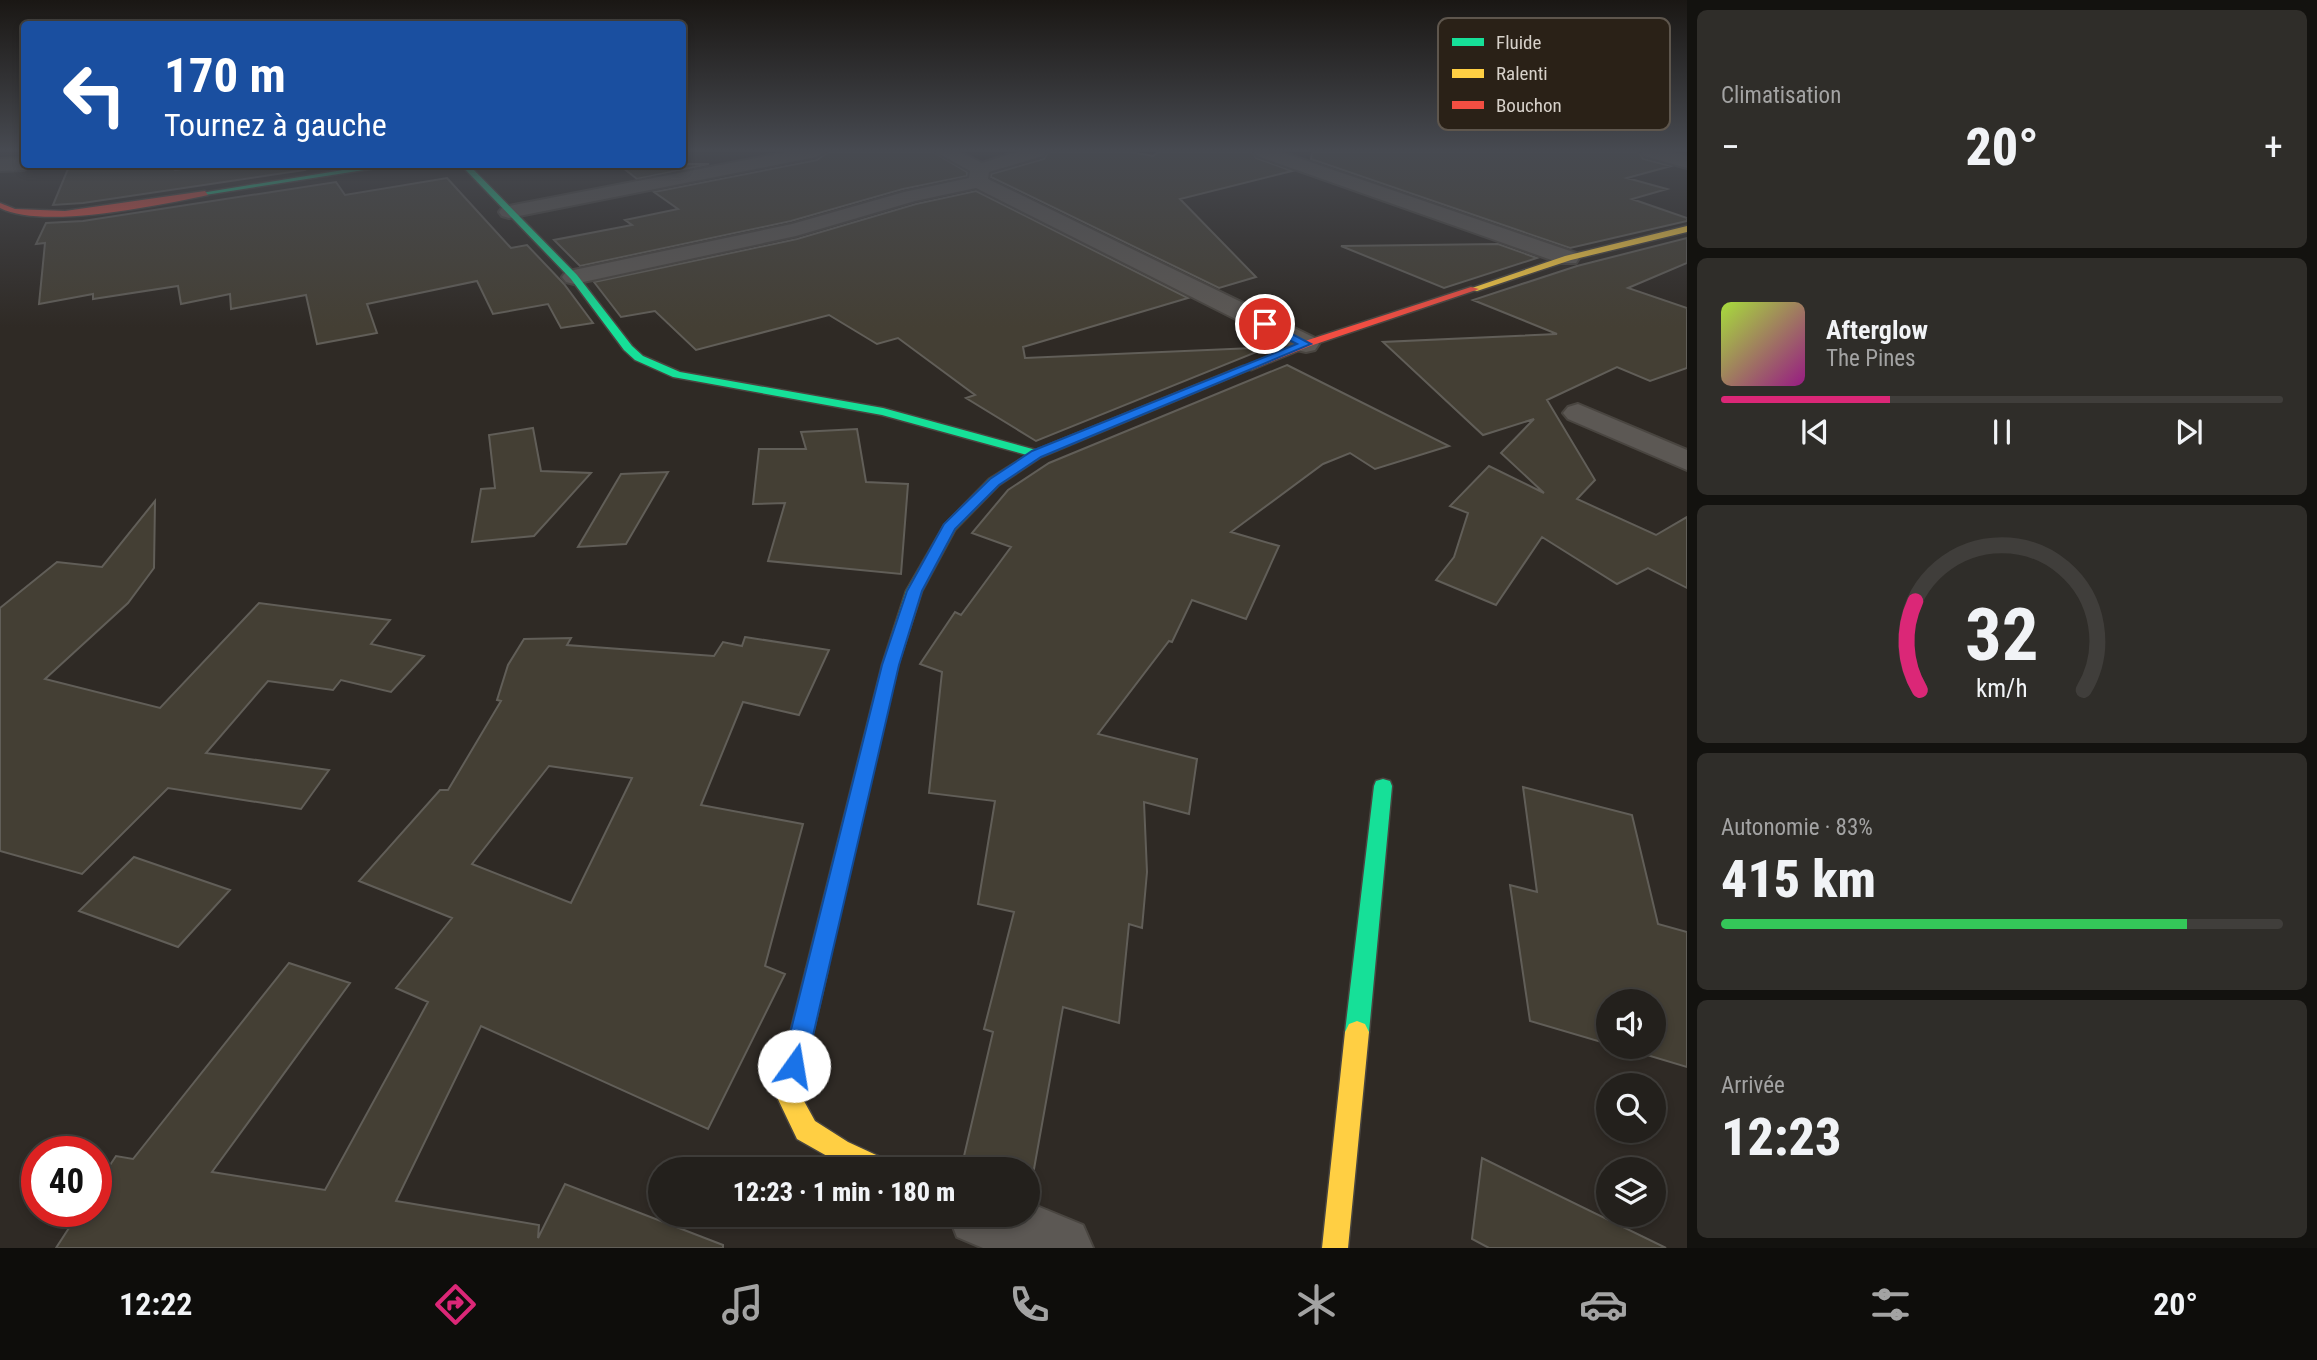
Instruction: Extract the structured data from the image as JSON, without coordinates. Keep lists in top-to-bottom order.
{
  "legend": ["Fluide", "Ralenti", "Bouchon"],
  "page": {
    "tile": [
      "Climatisation",
      ["Autonomie · 83%", "415 km"],
      ["Arrivée", "12:23"]
    ],
    "turn": ["170 m", "Tournez à gauche"],
    "heat": ["−", "20°", "+"],
    "song": ["Afterglow", "The Pines"],
    "limit": "40",
    "trip": "12:23 · 1 min · 180 m",
    "tabs": ["12:22", "20°"],
    "gauge": ["32", "km/h"]
  }
}
